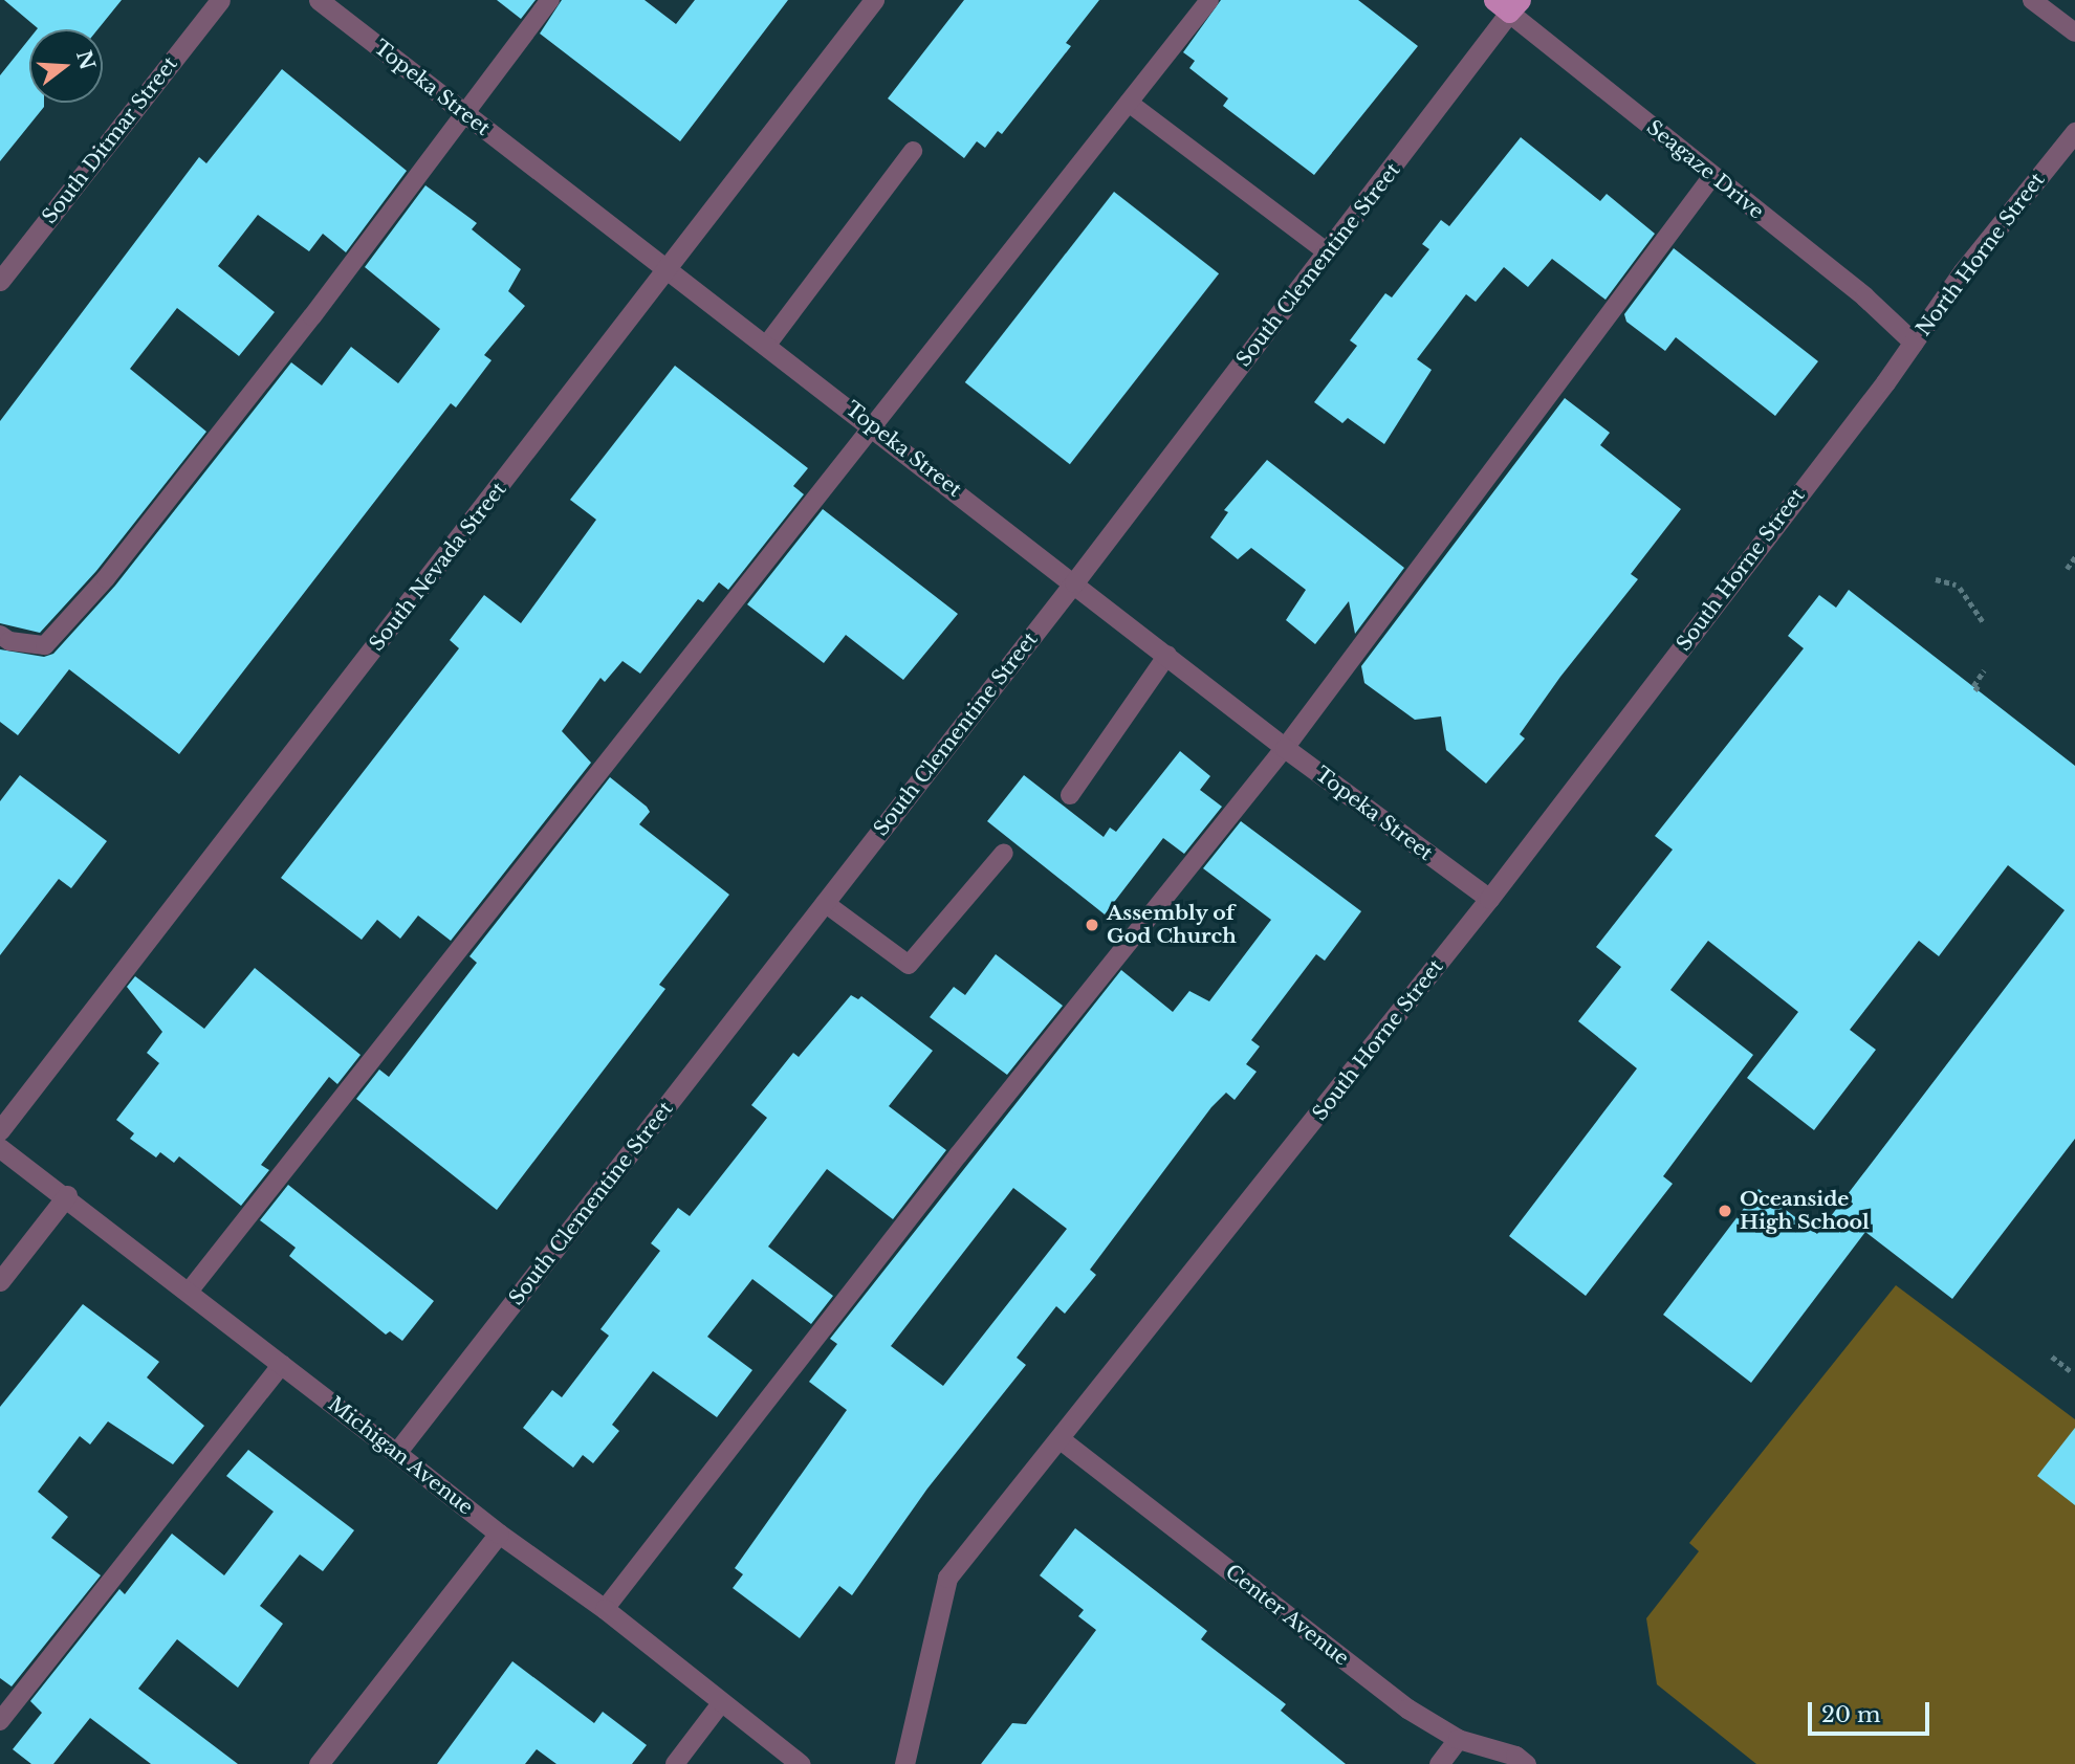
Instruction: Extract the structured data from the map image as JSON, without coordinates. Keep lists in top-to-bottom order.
{
  "streets": {
    "street": [
      "Topeka Street",
      "South Ditmar Street",
      "Seagaze Drive",
      "North Horne Street",
      "South Clementine Street",
      "South Nevada Street",
      "South Horne Street",
      "Michigan Avenue",
      "Center Avenue"
    ]
  },
  "crossings": [
    ["Topeka Street", "South Clementine Street"],
    ["Topeka Street", "South Nevada Street"],
    ["Topeka Street", "South Horne Street"],
    ["Seagaze Drive", "North Horne Street"],
    ["Seagaze Drive", "South Clementine Street"],
    ["Seagaze Drive", "South Horne Street"],
    ["North Horne Street", "South Horne Street"],
    ["South Clementine Street", "Michigan Avenue"],
    ["South Horne Street", "Center Avenue"]
  ],
  "places": ["Assembly of God Church", "Oceanside High School"],
  "scale_bar": "20 m",
  "north": "right"
}
